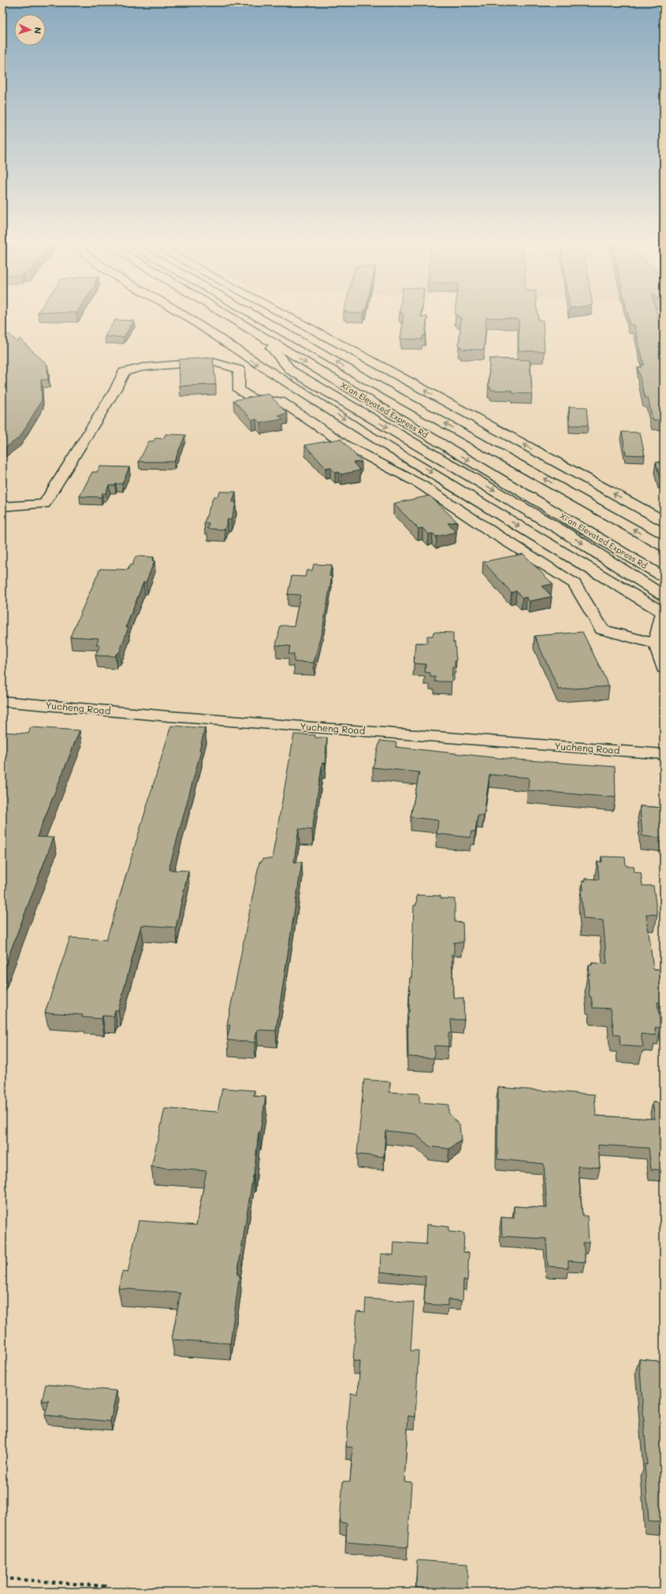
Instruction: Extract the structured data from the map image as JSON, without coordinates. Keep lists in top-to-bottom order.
{
  "streets": {
    "main road": ["Xi'an Elevated Express Rd", "Yucheng Road"]
  },
  "north": "right"
}
